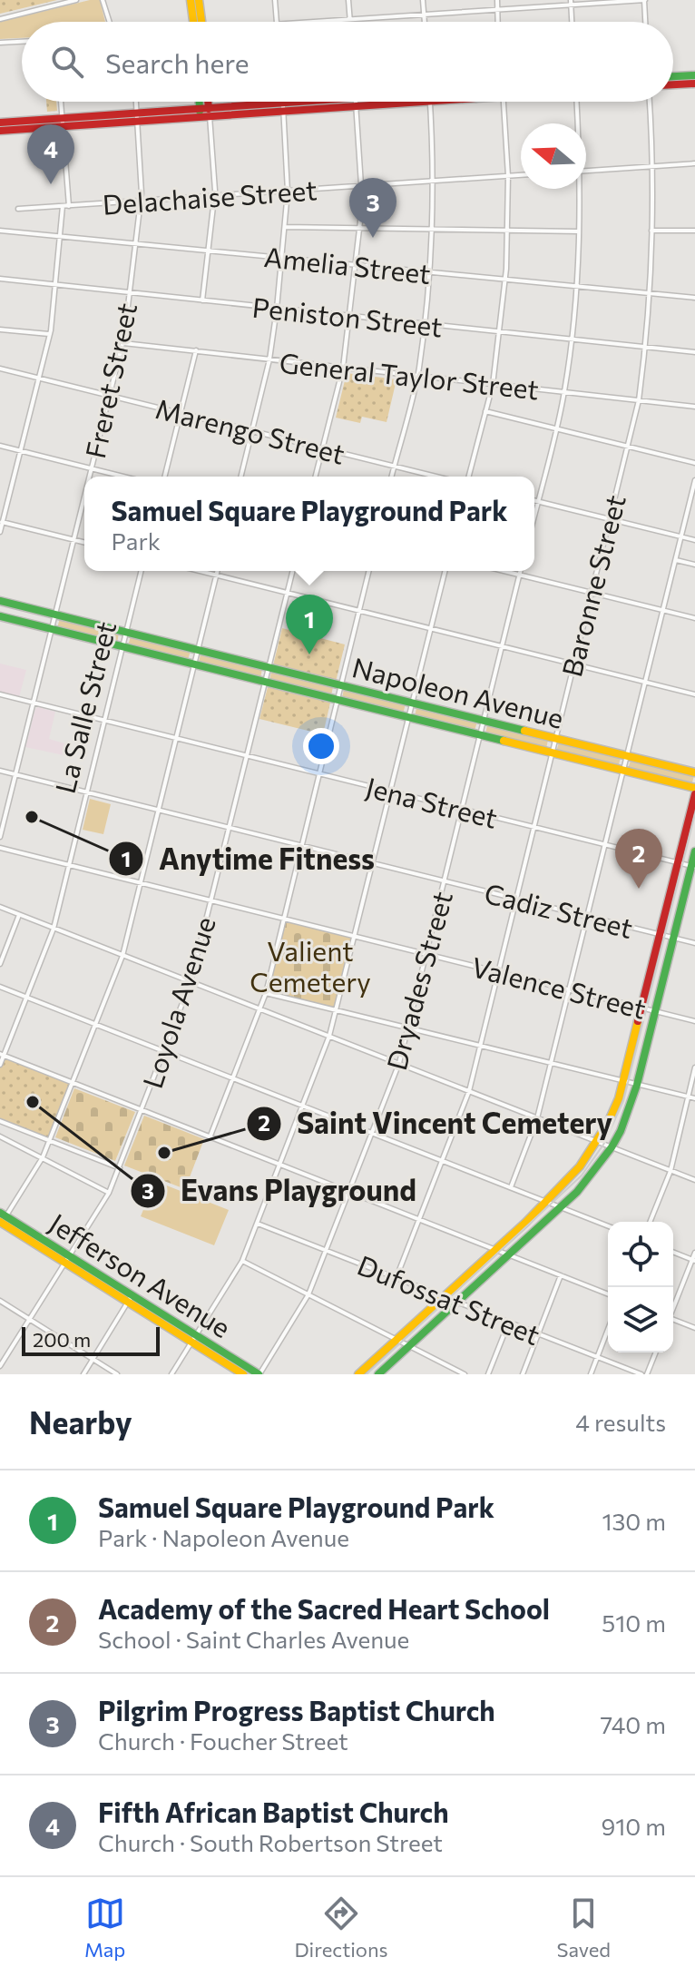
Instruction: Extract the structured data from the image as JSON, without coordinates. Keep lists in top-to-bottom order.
{
  "streets": {
    "main road": ["Napoleon Avenue", "Jefferson Avenue"],
    "street": [
      "Delachaise Street",
      "Amelia Street",
      "Peniston Street",
      "General Taylor Street",
      "Freret Street",
      "Marengo Street",
      "Baronne Street",
      "La Salle Street",
      "Jena Street",
      "Cadiz Street",
      "Dryades Street",
      "Valence Street",
      "Loyola Avenue",
      "Dufossat Street"
    ]
  },
  "crossings": [
    ["Delachaise Street", "Freret Street"],
    ["Amelia Street", "Freret Street"],
    ["Amelia Street", "Baronne Street"],
    ["Peniston Street", "Freret Street"],
    ["Peniston Street", "Baronne Street"],
    ["General Taylor Street", "Freret Street"],
    ["General Taylor Street", "Baronne Street"],
    ["Freret Street", "Marengo Street"],
    ["Freret Street", "Napoleon Avenue"],
    ["Freret Street", "Jena Street"],
    ["Freret Street", "Cadiz Street"],
    ["Baronne Street", "Napoleon Avenue"],
    ["Baronne Street", "Jena Street"],
    ["Baronne Street", "Cadiz Street"],
    ["Baronne Street", "Valence Street"],
    ["Baronne Street", "Dufossat Street"],
    ["Napoleon Avenue", "La Salle Street"],
    ["Napoleon Avenue", "Dryades Street"],
    ["Napoleon Avenue", "Loyola Avenue"],
    ["La Salle Street", "Jena Street"],
    ["La Salle Street", "Cadiz Street"],
    ["La Salle Street", "Valence Street"],
    ["Jena Street", "Dryades Street"],
    ["Jena Street", "Loyola Avenue"],
    ["Cadiz Street", "Dryades Street"],
    ["Cadiz Street", "Loyola Avenue"],
    ["Dryades Street", "Valence Street"],
    ["Dryades Street", "Jefferson Avenue"],
    ["Dryades Street", "Dufossat Street"],
    ["Valence Street", "Loyola Avenue"],
    ["Loyola Avenue", "Jefferson Avenue"]
  ],
  "parks": ["Valient Cemetery"],
  "places": ["Anytime Fitness", "Evans Playground", "Saint Vincent Cemetery"],
  "scale_bar": "200 m",
  "north": "left",
  "page": {
    "search": "Search here",
    "pins": [
      "4",
      "3",
      "1",
      "2"
    ],
    "popup": ["Samuel Square Playground Park", "Park"],
    "scale": "200 m",
    "heading": ["Nearby", "4 results"],
    "list": [
      {
        "mark": "1",
        "name": "Samuel Square Playground Park",
        "note": "Park · Napoleon Avenue",
        "value": "130 m"
      },
      {
        "mark": "2",
        "name": "Academy of the Sacred Heart School",
        "note": "School · Saint Charles Avenue",
        "value": "510 m"
      },
      {
        "mark": "3",
        "name": "Pilgrim Progress Baptist Church",
        "note": "Church · Foucher Street",
        "value": "740 m"
      },
      {
        "mark": "4",
        "name": "Fifth African Baptist Church",
        "note": "Church · South Robertson Street",
        "value": "910 m"
      }
    ],
    "nav": ["Map", "Directions", "Saved"]
  }
}
